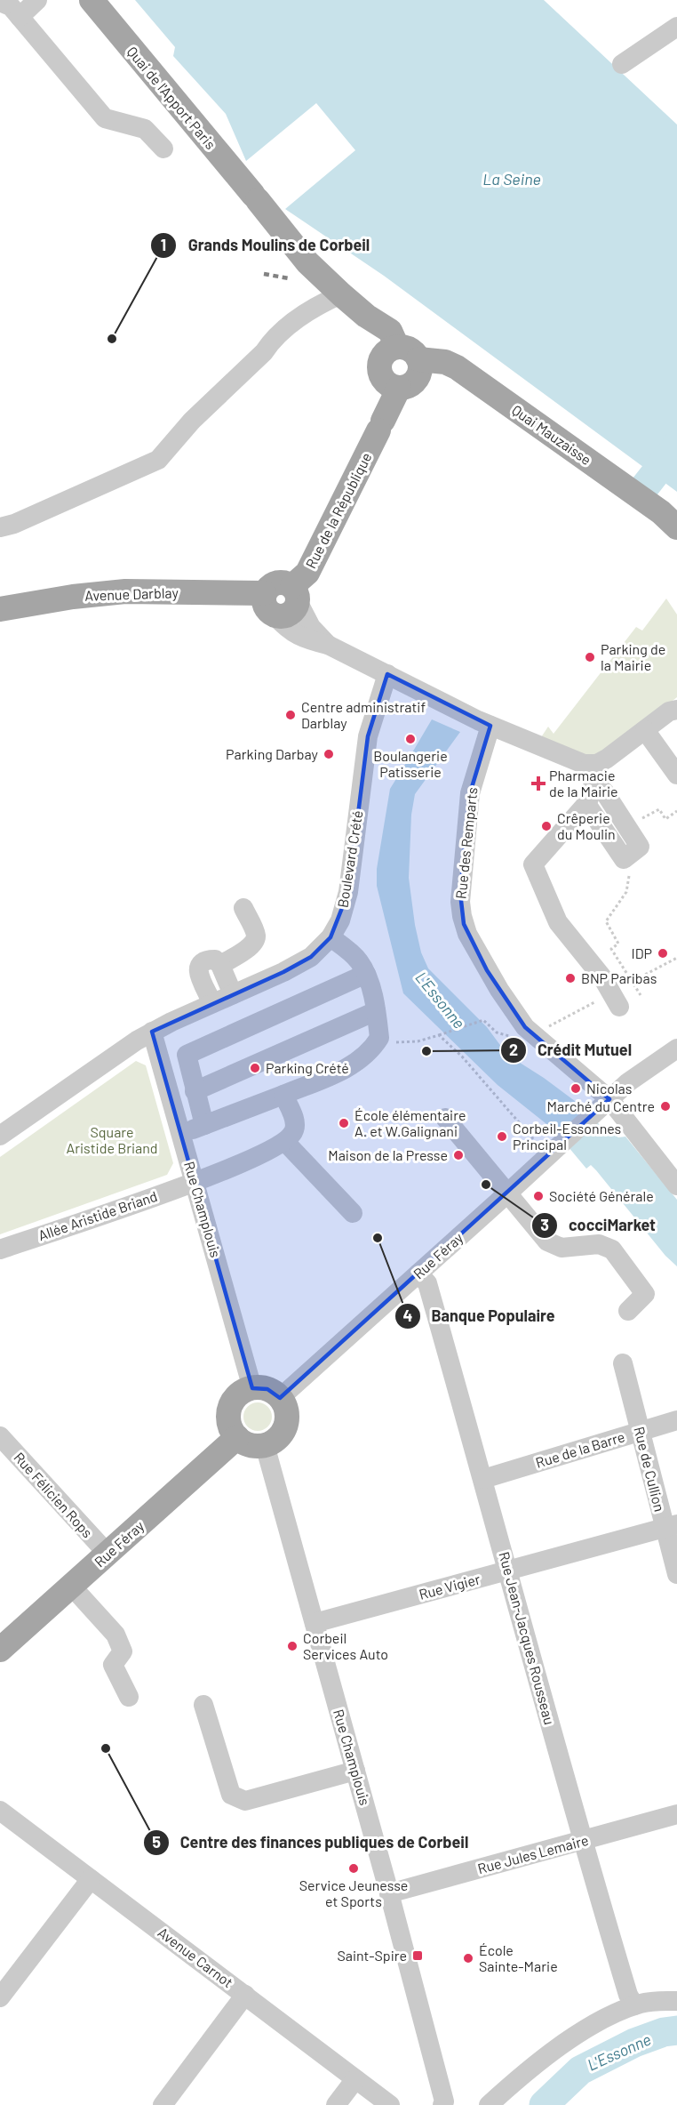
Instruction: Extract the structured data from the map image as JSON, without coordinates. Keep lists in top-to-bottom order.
{
  "streets": {
    "main road": [
      "Quai de l'Apport Paris",
      "Quai Mauzaisse",
      "Rue de la République",
      "Avenue Darblay",
      "Rue Féray"
    ],
    "street": [
      "Rue des Remparts",
      "Boulevard Crété",
      "Rue Champlouis",
      "Allée Aristide Briand",
      "Rue de la Barre",
      "Rue de Cullion",
      "Rue Félicien Rops",
      "Rue Vigier",
      "Rue Jean-Jacques Rousseau",
      "Rue Jules Lemaire",
      "Avenue Carnot"
    ]
  },
  "crossings": [
    ["Quai de l'Apport Paris", "Quai Mauzaisse"],
    ["Quai de l'Apport Paris", "Rue de la République"],
    ["Quai Mauzaisse", "Rue de la République"],
    ["Rue de la République", "Avenue Darblay"],
    ["Rue des Remparts", "Rue Féray"],
    ["Boulevard Crété", "Rue Champlouis"],
    ["Rue Champlouis", "Allée Aristide Briand"],
    ["Rue Champlouis", "Rue Féray"],
    ["Rue Champlouis", "Rue Vigier"],
    ["Rue Champlouis", "Rue Jules Lemaire"],
    ["Rue Féray", "Rue Félicien Rops"],
    ["Rue Féray", "Rue Jean-Jacques Rousseau"],
    ["Rue de la Barre", "Rue de Cullion"],
    ["Rue de la Barre", "Rue Jean-Jacques Rousseau"],
    ["Rue de Cullion", "Rue Vigier"],
    ["Rue Vigier", "Rue Jean-Jacques Rousseau"],
    ["Rue Jean-Jacques Rousseau", "Rue Jules Lemaire"]
  ],
  "water": ["La Seine", "L'Essonne"],
  "parks": ["Square Aristide Briand"],
  "places": {
    "other": [
      "Grands Moulins de Corbeil",
      "Parking de la Mairie",
      "Centre administratif Darblay",
      "Boulangerie Patisserie",
      "Parking Darbay",
      "Crêperie du Moulin",
      "IDP",
      "BNP Paribas",
      "Crédit Mutuel",
      "Parking Crété",
      "Nicolas",
      "Marché du Centre",
      "École élémentaire A. et W.Galignani",
      "Corbeil-Essonnes Principal",
      "Maison de la Presse",
      "cocciMarket",
      "Société Générale",
      "Banque Populaire",
      "Corbeil Services Auto",
      "Centre des finances publiques de Corbeil",
      "Service Jeunesse et Sports",
      "École Sainte-Marie"
    ],
    "health": ["Pharmacie de la Mairie"],
    "transit": ["Saint-Spire"]
  }
}
